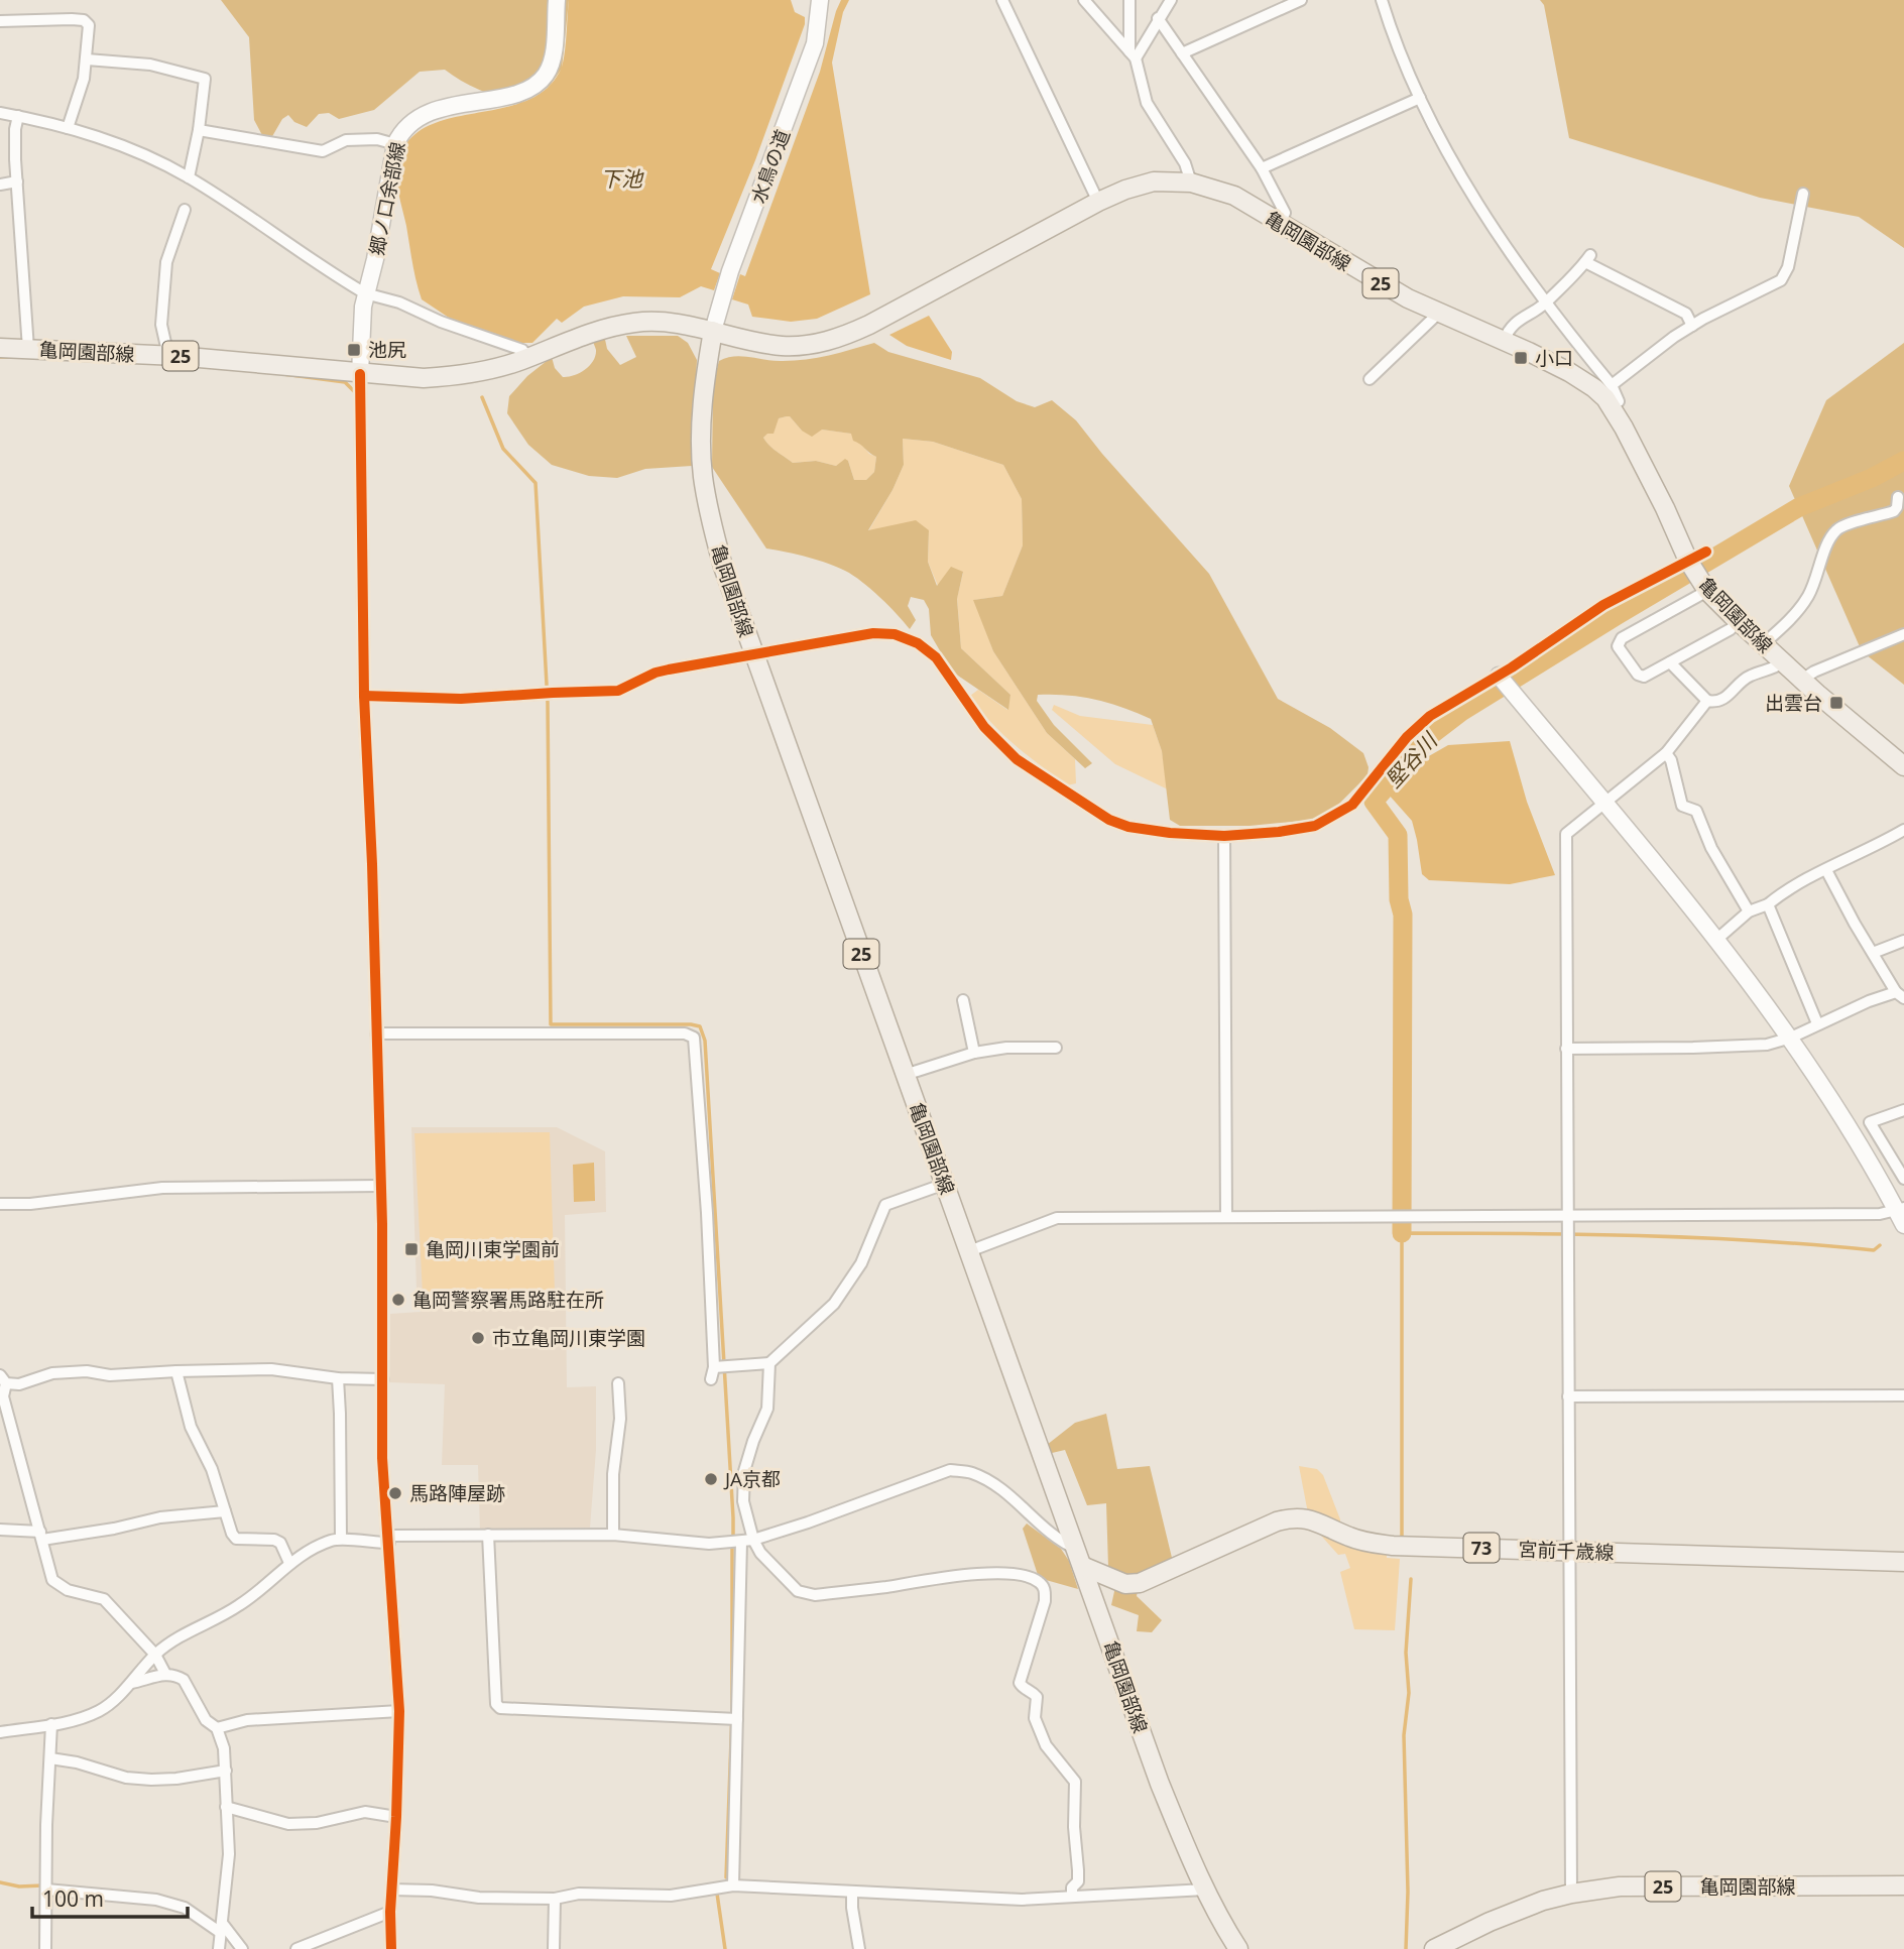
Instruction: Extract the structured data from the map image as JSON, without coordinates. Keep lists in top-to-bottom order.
{
  "streets": {
    "main road": [
      "亀岡園部線",
      "25",
      "73",
      "宮前千歳線"
    ],
    "street": ["水鳥の道", "郷ノ口余部線"]
  },
  "crossings": [
    ["水鳥の道", "亀岡園部線"],
    ["郷ノ口余部線", "亀岡園部線"],
    ["亀岡園部線", "宮前千歳線"]
  ],
  "water": ["下池", "堅谷川"],
  "places": {
    "transit": [
      "池尻",
      "小口",
      "出雲台",
      "亀岡川東学園前"
    ],
    "other": [
      "亀岡警察署馬路駐在所",
      "市立亀岡川東学園",
      "JA京都",
      "馬路陣屋跡"
    ]
  },
  "scale_bar": "100 m"
}
